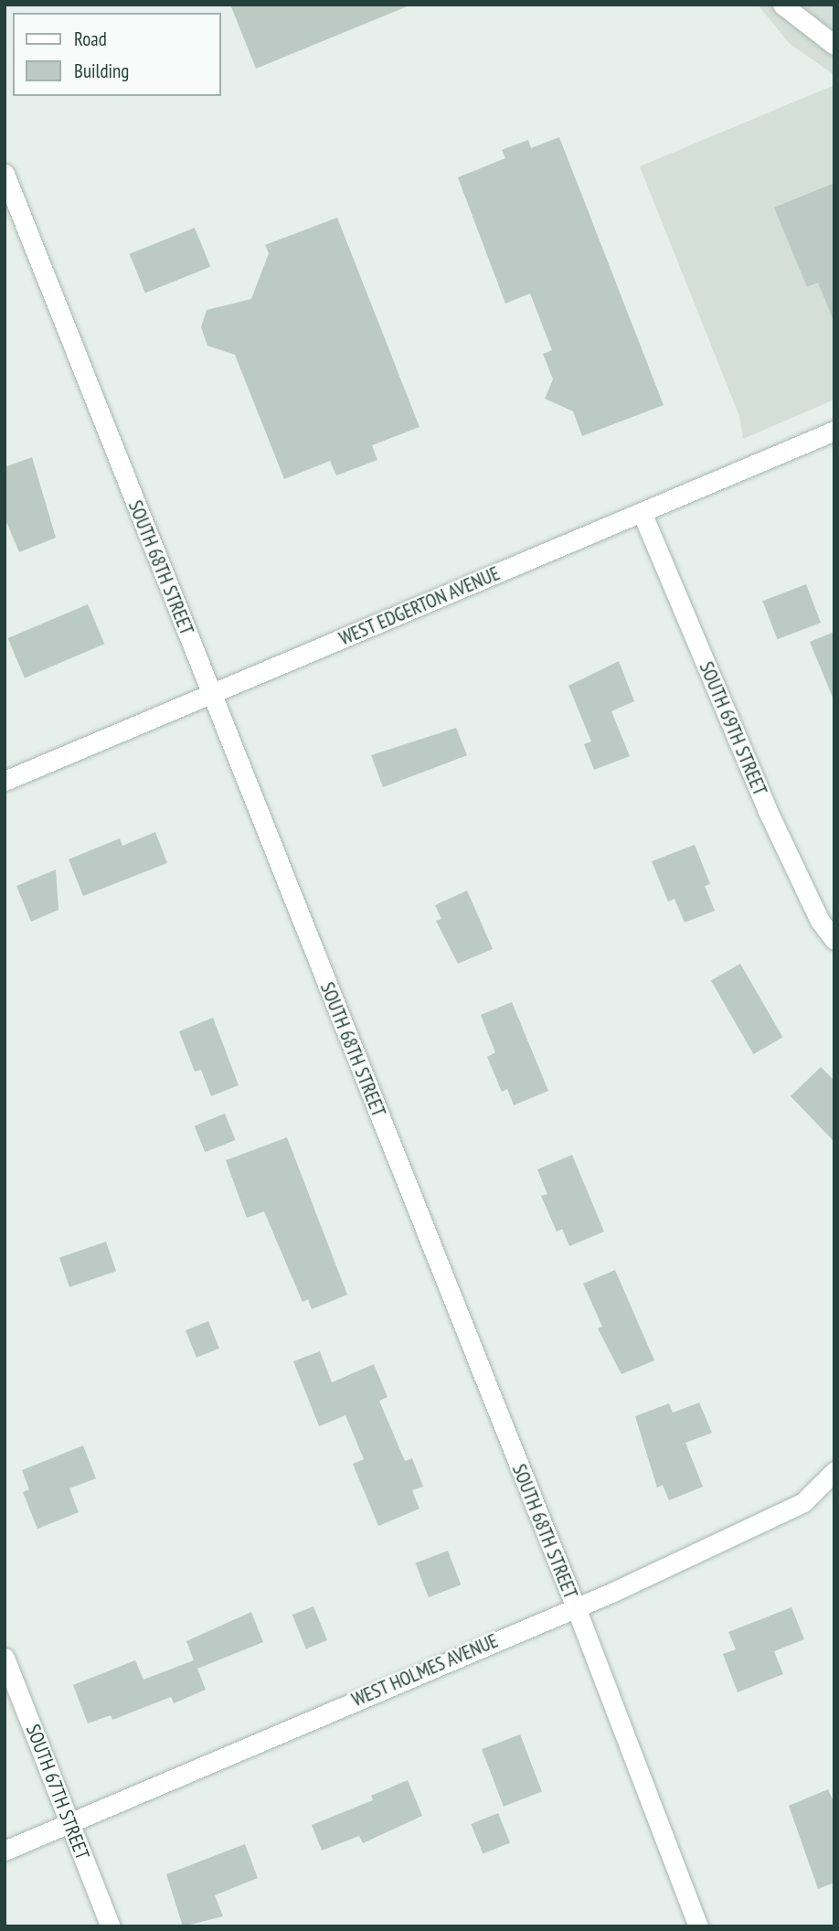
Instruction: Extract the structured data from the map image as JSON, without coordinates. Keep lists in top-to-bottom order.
{
  "streets": {
    "street": [
      "SOUTH 68TH STREET",
      "WEST EDGERTON AVENUE",
      "SOUTH 69TH STREET",
      "WEST HOLMES AVENUE",
      "SOUTH 67TH STREET"
    ]
  },
  "crossings": [
    ["SOUTH 68TH STREET", "WEST EDGERTON AVENUE"],
    ["SOUTH 68TH STREET", "WEST HOLMES AVENUE"],
    ["WEST EDGERTON AVENUE", "SOUTH 69TH STREET"],
    ["WEST HOLMES AVENUE", "SOUTH 67TH STREET"]
  ],
  "legend": ["Road", "Building"]
}
